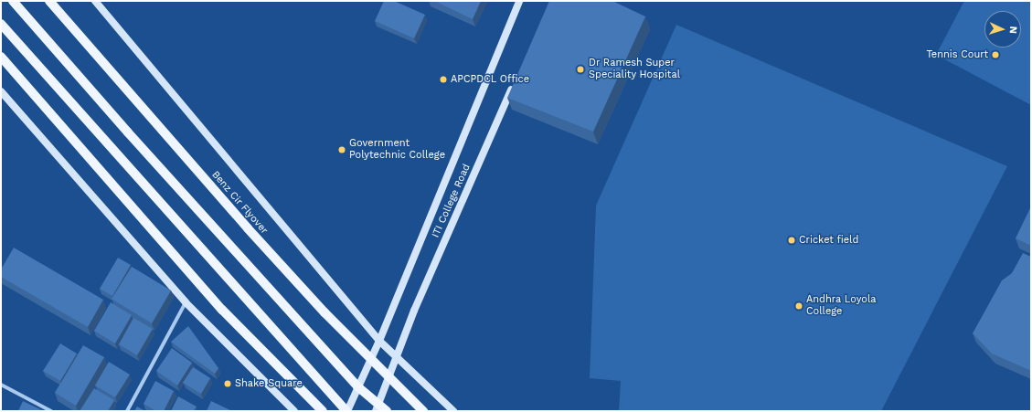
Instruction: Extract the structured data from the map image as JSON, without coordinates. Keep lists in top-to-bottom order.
{
  "streets": {
    "main road": ["Benz Cir Flyover"],
    "street": ["ITI College Road"]
  },
  "places": [
    "Tennis Court",
    "Dr Ramesh Super Speciality Hospital",
    "APCPDCL Office",
    "Government Polytechnic College",
    "Cricket field",
    "Andhra Loyola College",
    "Shake Square"
  ],
  "north": "right"
}
